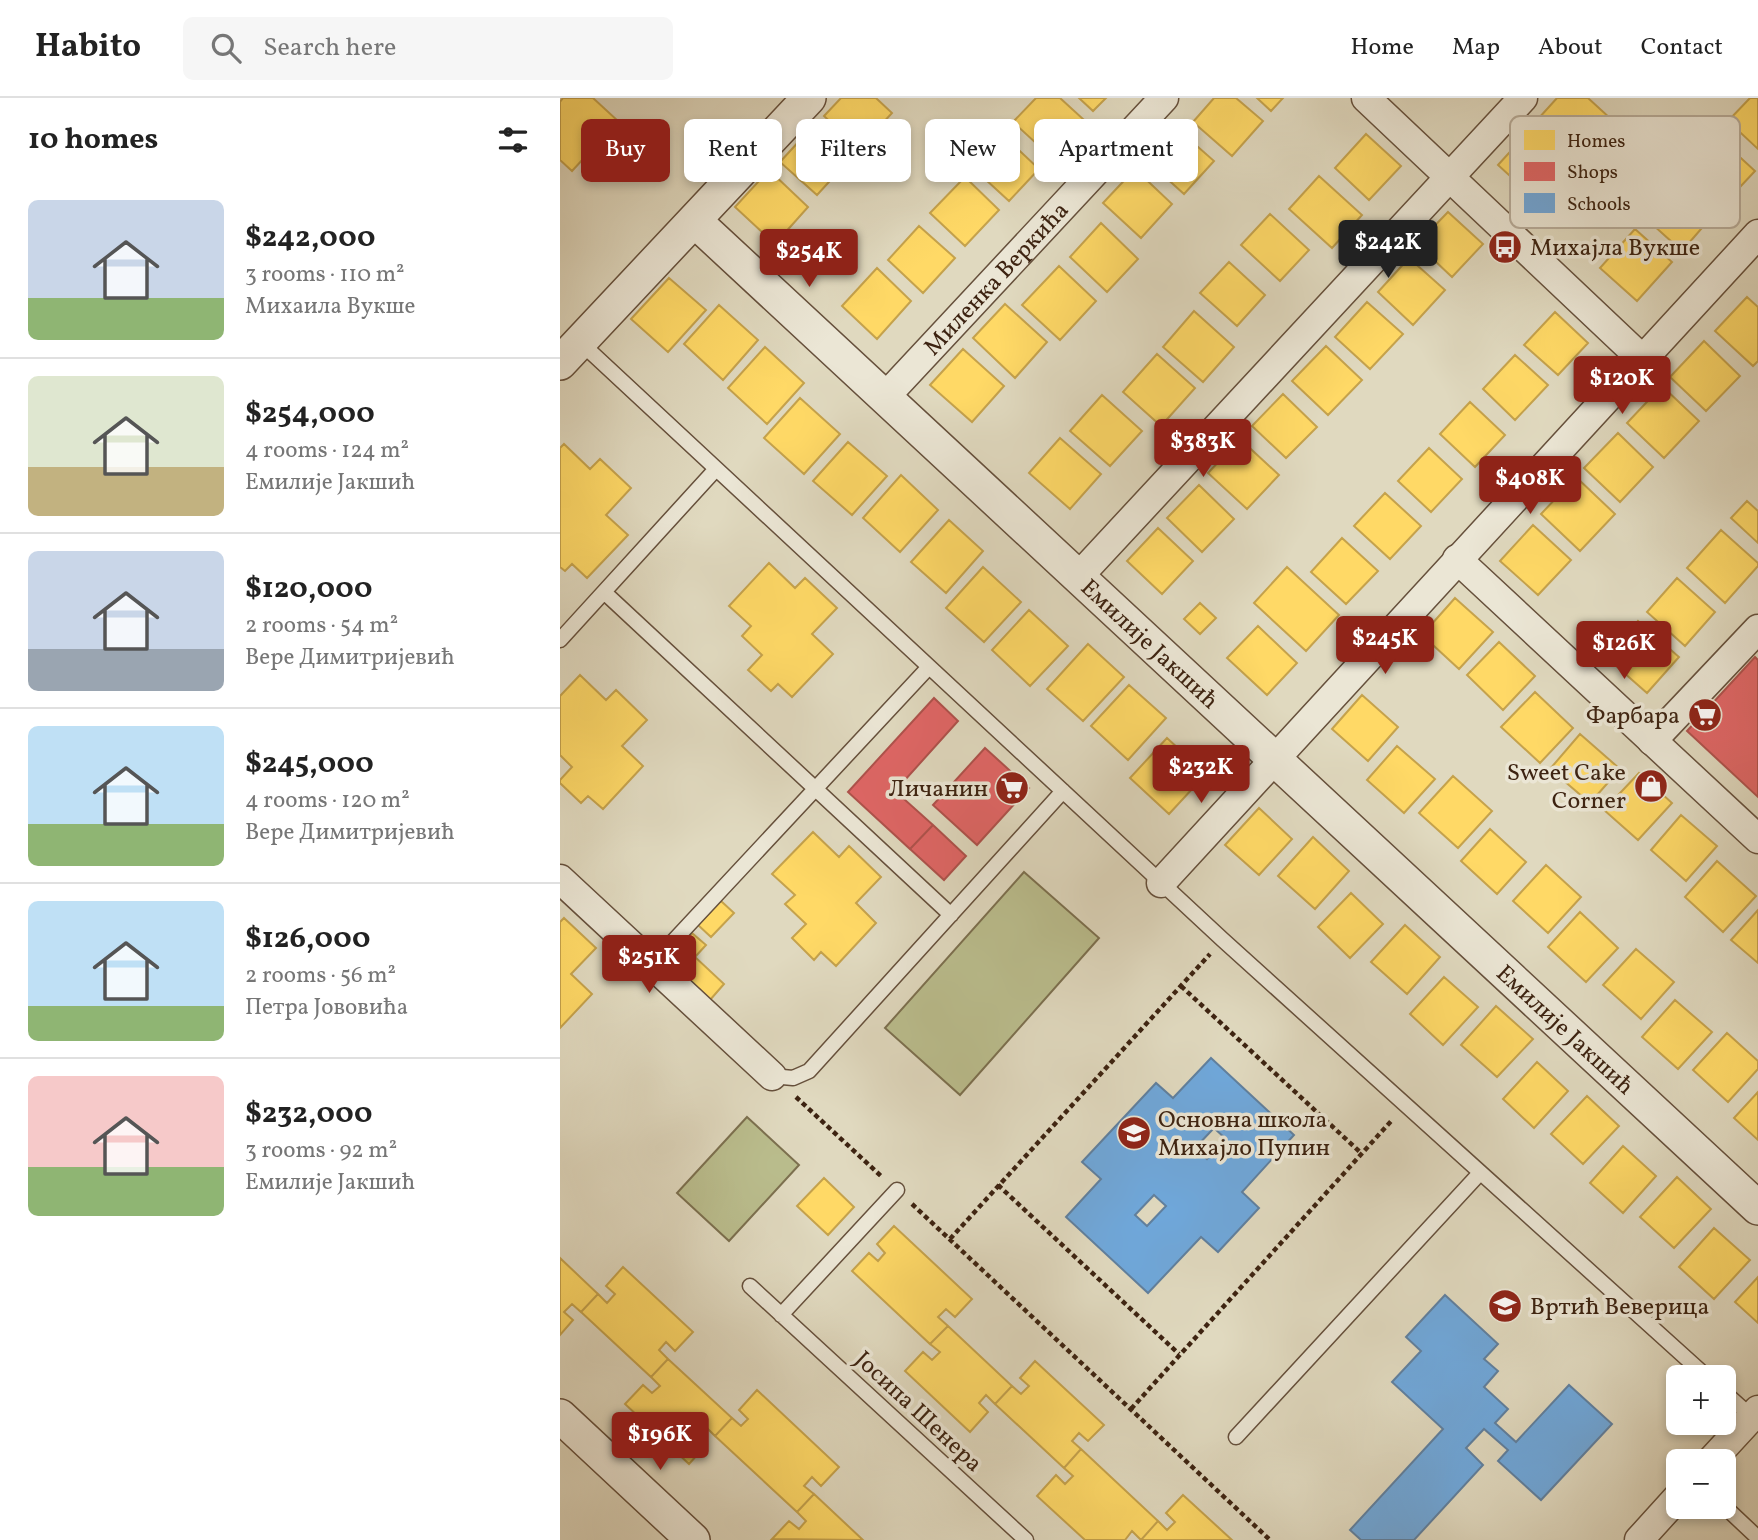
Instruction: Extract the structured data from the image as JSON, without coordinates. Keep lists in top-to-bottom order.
{
  "streets": {
    "street": ["Миленка Веркића", "Емилије Јакшић"],
    "lane": ["Јосипа Шенера"]
  },
  "crossings": [
    ["Миленка Веркића", "Емилије Јакшић"]
  ],
  "places": {
    "bus stop": ["Михајла Вукше"],
    "supermarket": ["Фарбара", "Личанин"],
    "shop": ["Sweet Cake Corner"],
    "school or university": ["Основна школа Михајло Пупин", "Вртић Веверица"]
  },
  "legend": ["Homes", "Shops", "Schools"],
  "page": {
    "header": "Habito",
    "search": "Search here",
    "nav": [
      "Home",
      "Map",
      "About",
      "Contact"
    ],
    "heading": "10 homes",
    "chip": [
      "Buy",
      "Rent",
      "Filters",
      "New",
      "Apartment"
    ],
    "list": [
      {
        "name": "$242,000",
        "note": "3 rooms · 110 m² · Михаила Вукше"
      },
      {
        "name": "$254,000",
        "note": "4 rooms · 124 m² · Емилије Јакшић"
      },
      {
        "name": "$120,000",
        "note": "2 rooms · 54 m² · Вере Димитријевић"
      },
      {
        "name": "$245,000",
        "note": "4 rooms · 120 m² · Вере Димитријевић"
      },
      {
        "name": "$126,000",
        "note": "2 rooms · 56 m² · Петра Јововића"
      },
      {
        "name": "$232,000",
        "note": "3 rooms · 92 m² · Емилије Јакшић"
      }
    ],
    "price": [
      "$242K",
      "$254K",
      "$120K",
      "$383K",
      "$408K",
      "$245K",
      "$126K",
      "$232K",
      "$251K",
      "$196K"
    ],
    "map_buttons": ["+", "−"]
  }
}
